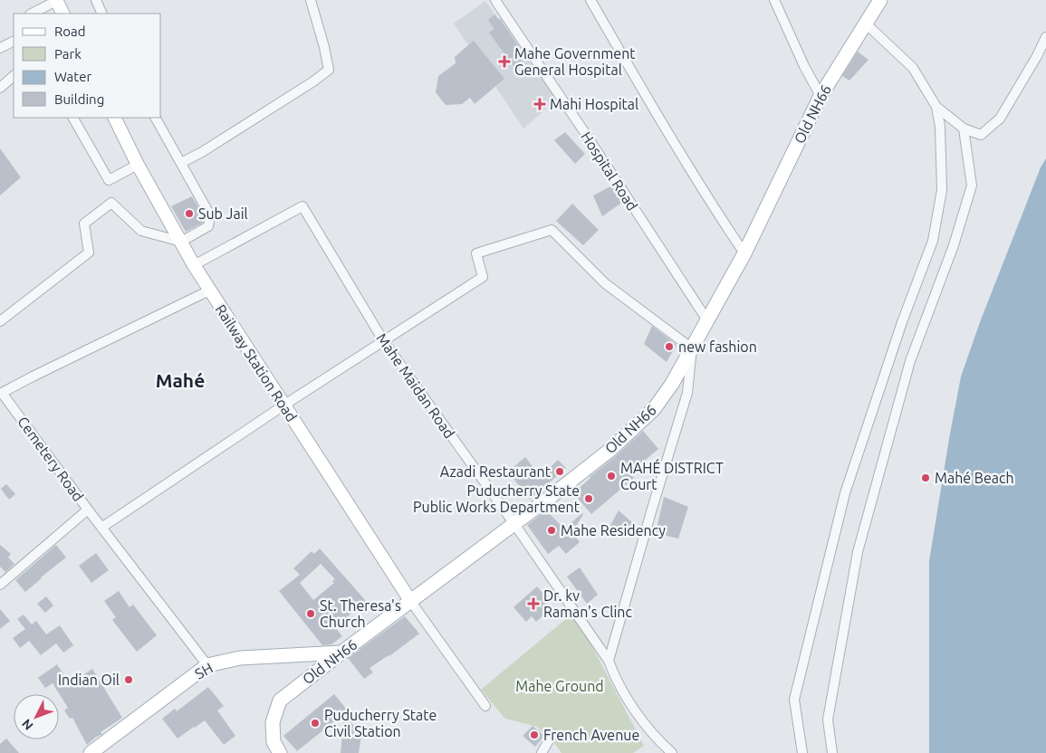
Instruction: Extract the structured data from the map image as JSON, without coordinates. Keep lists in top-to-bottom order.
{
  "streets": {
    "main road": ["Old NH66", "SH"],
    "street": [
      "Hospital Road",
      "Railway Station Road",
      "Mahe Maidan Road",
      "Cemetery Road"
    ]
  },
  "crossings": [
    ["Old NH66", "Hospital Road"],
    ["Old NH66", "Railway Station Road"],
    ["Old NH66", "Mahe Maidan Road"],
    ["Old NH66", "SH"],
    ["Railway Station Road", "Mahe Maidan Road"],
    ["Railway Station Road", "Cemetery Road"],
    ["Cemetery Road", "SH"]
  ],
  "districts": ["Mahé"],
  "parks": ["Mahe Ground"],
  "places": {
    "health": ["Mahe Government General Hospital", "Mahi Hospital", "Dr. kv Raman's Clinc"],
    "other": [
      "Sub Jail",
      "new fashion",
      "Azadi Restaurant",
      "MAHÉ DISTRICT Court",
      "Mahé Beach",
      "Puducherry State Public Works Department",
      "Mahe Residency",
      "St. Theresa's Church",
      "Indian Oil",
      "Puducherry State Civil Station",
      "French Avenue"
    ]
  },
  "legend": [
    "Road",
    "Park",
    "Water",
    "Building"
  ],
  "north": "bottom left"
}
